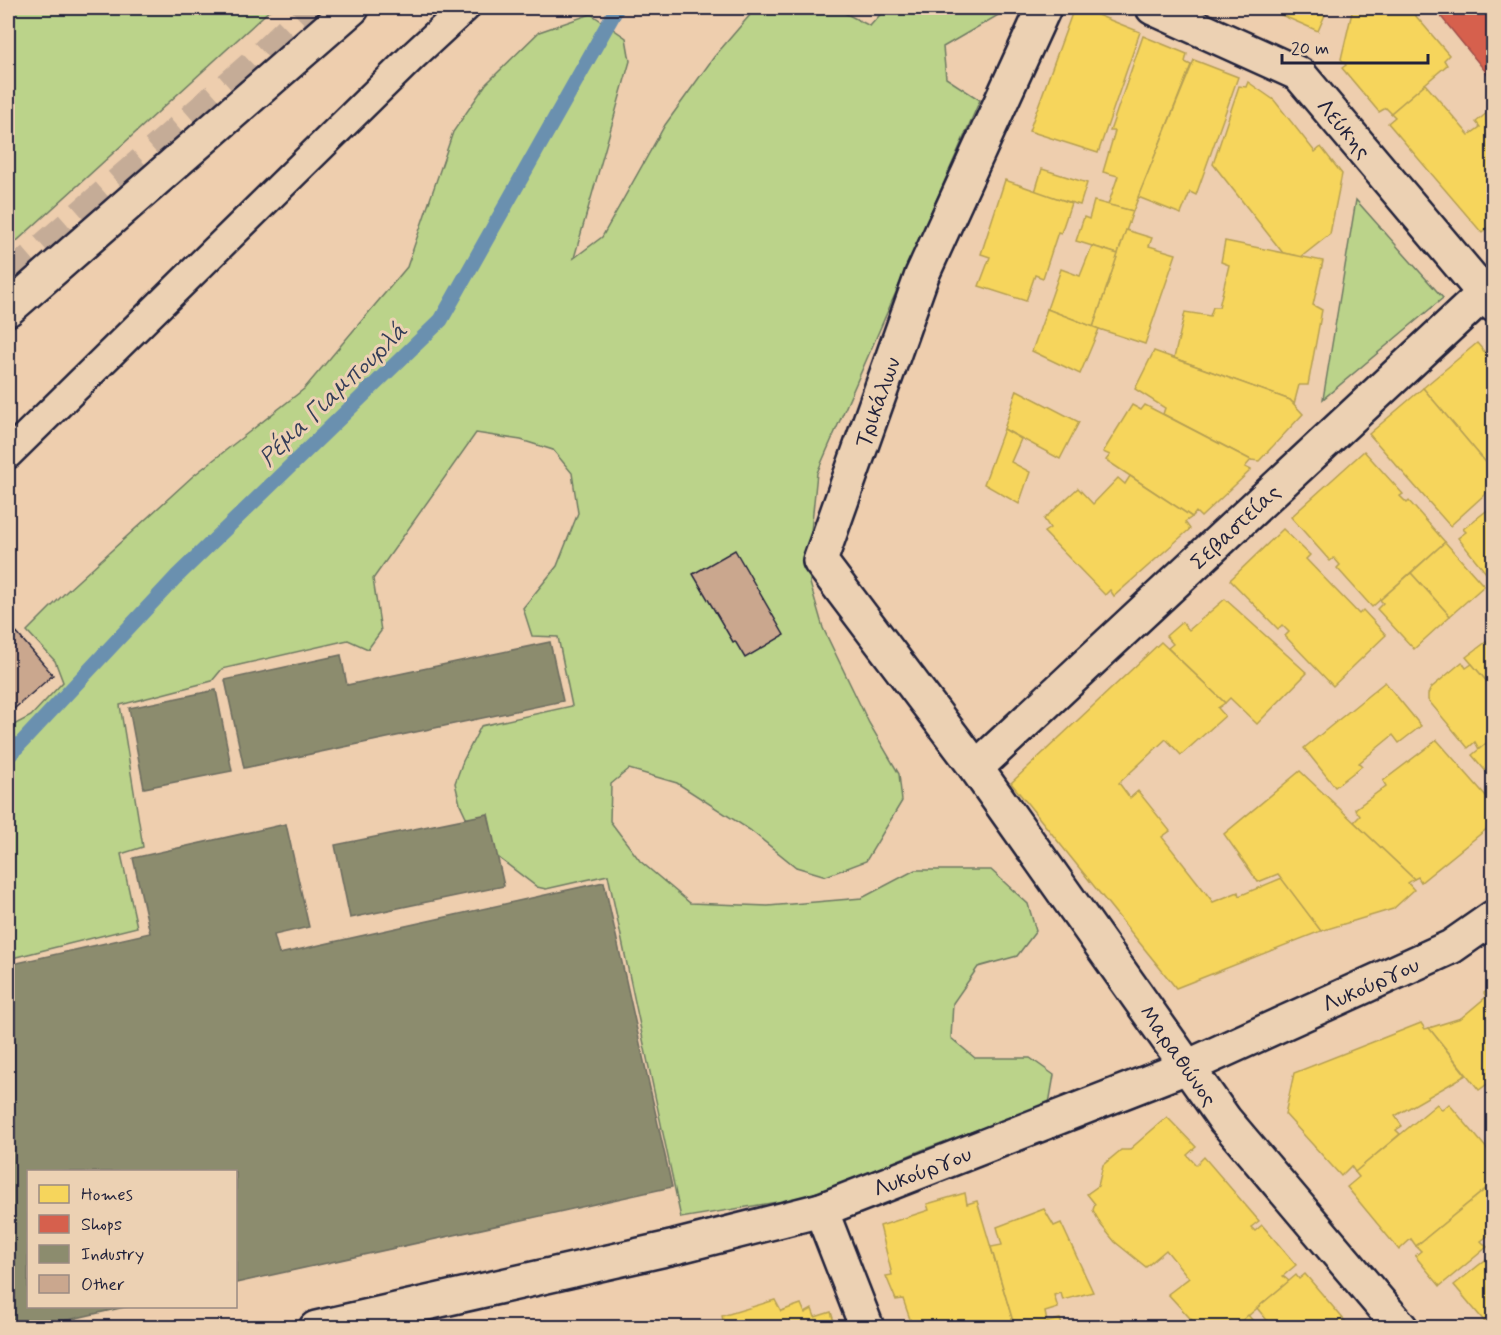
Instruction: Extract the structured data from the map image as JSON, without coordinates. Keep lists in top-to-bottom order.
{
  "streets": {
    "street": [
      "Λεύκης",
      "Τρικάλων",
      "Σεβαστείας",
      "Λυκούργου",
      "Μαραθώνος"
    ]
  },
  "crossings": [
    ["Λεύκης", "Σεβαστείας"],
    ["Τρικάλων", "Σεβαστείας"],
    ["Τρικάλων", "Μαραθώνος"],
    ["Σεβαστείας", "Μαραθώνος"],
    ["Λυκούργου", "Μαραθώνος"]
  ],
  "water": ["Ρέμα Γιαμπουρλά"],
  "legend": [
    "Homes",
    "Shops",
    "Industry",
    "Other"
  ],
  "scale_bar": "20 m"
}
